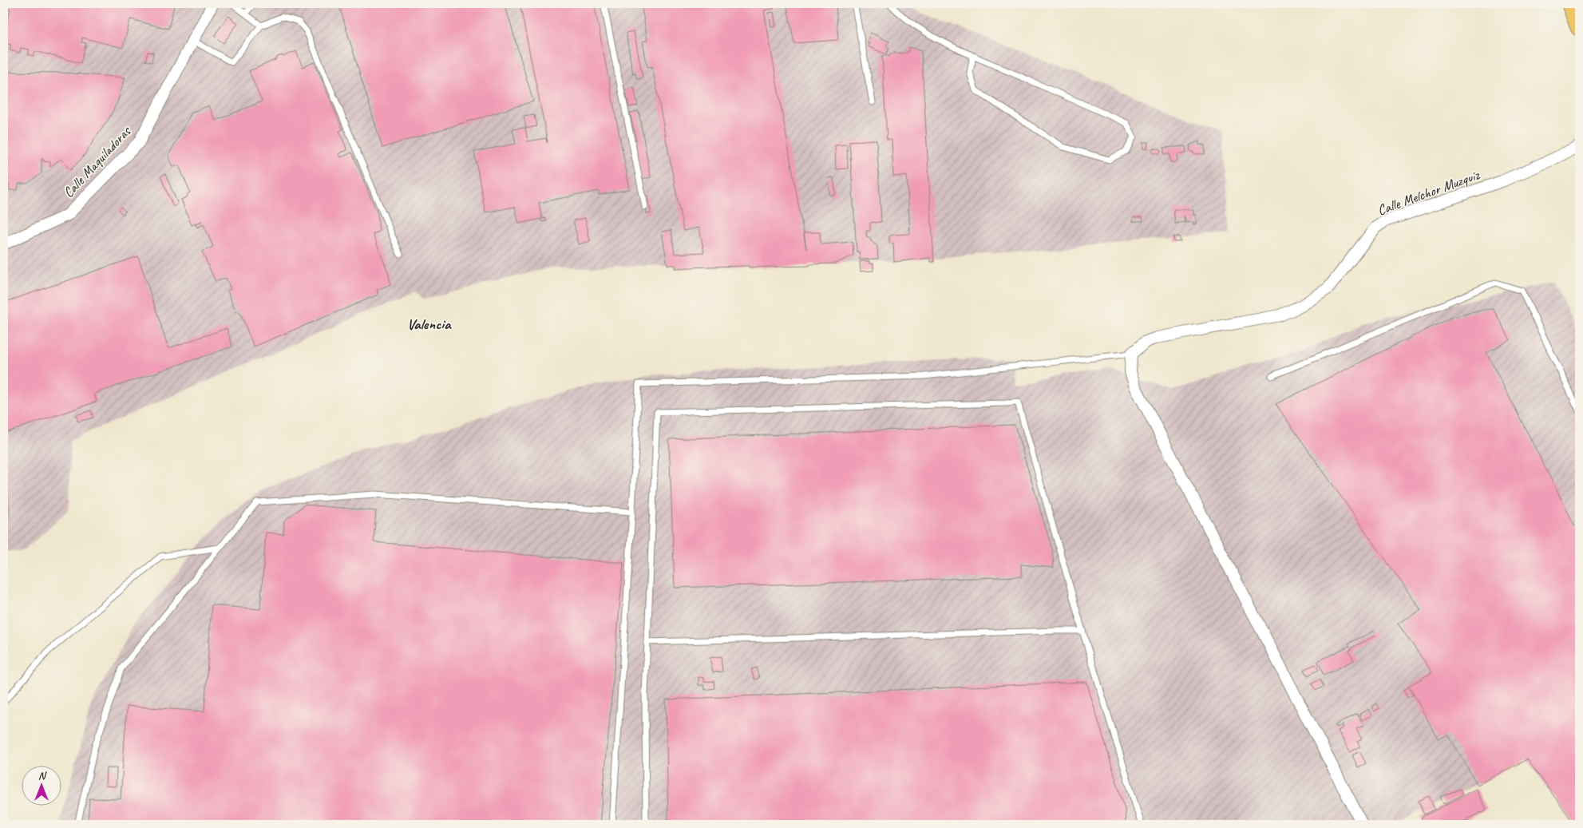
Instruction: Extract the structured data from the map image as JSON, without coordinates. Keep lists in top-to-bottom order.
{
  "streets": {
    "street": ["Calle Maquiladoras", "Calle Melchor Muzquiz"]
  },
  "districts": ["Valencia"],
  "north": "top"
}
